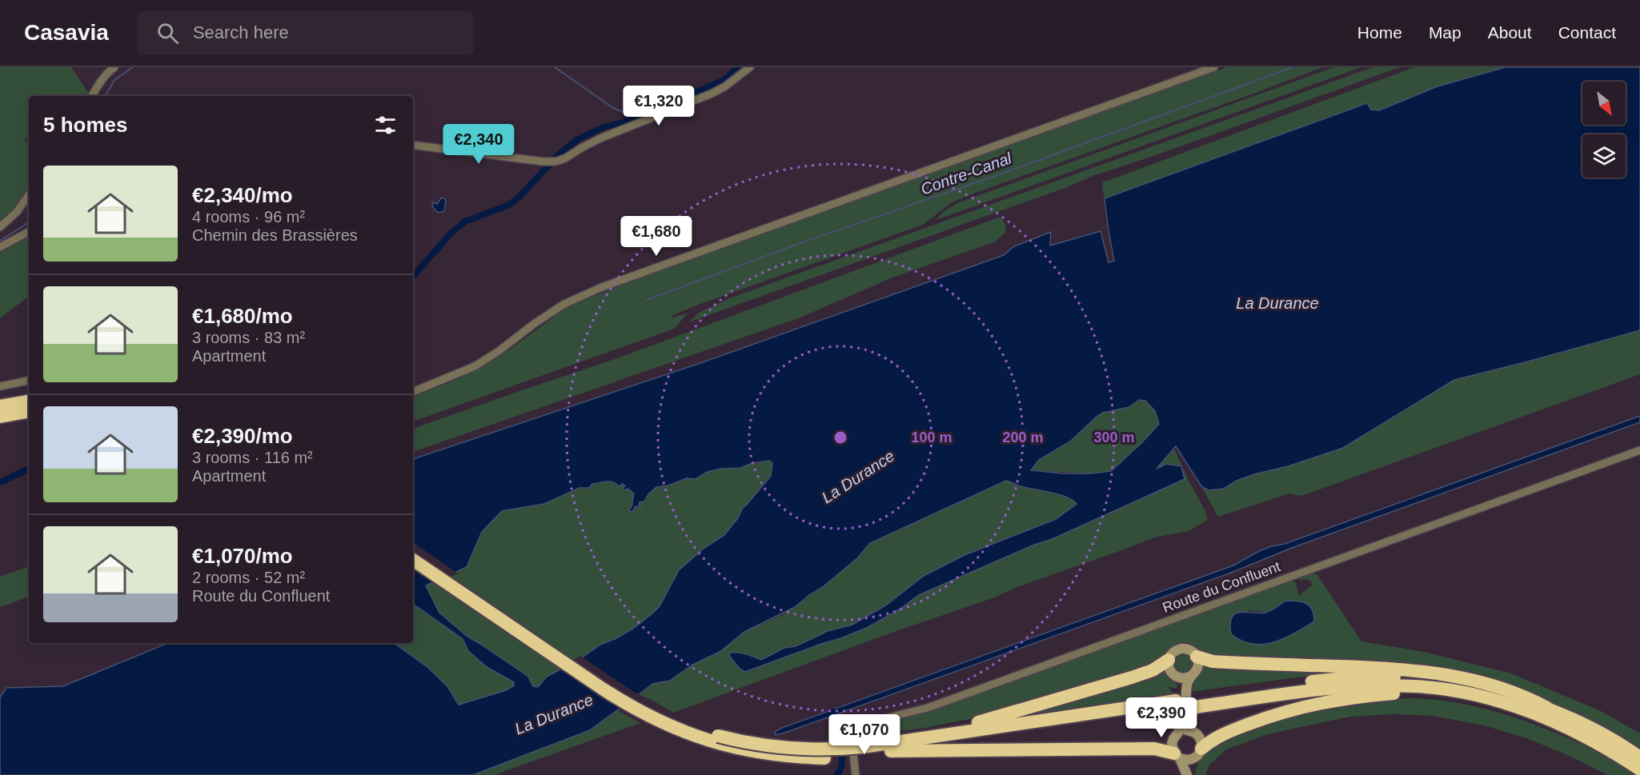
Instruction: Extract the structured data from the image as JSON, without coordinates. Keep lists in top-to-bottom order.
{
  "streets": {
    "street": ["Route du Confluent"]
  },
  "water": ["Contre-Canal", "La Durance"],
  "north": "bottom right",
  "page": {
    "header": "Casavia",
    "search": "Search here",
    "nav": [
      "Home",
      "Map",
      "About",
      "Contact"
    ],
    "price": [
      "€1,320",
      "€2,340",
      "€1,680",
      "€2,390",
      "€1,070"
    ],
    "heading": "5 homes",
    "list": [
      {
        "name": "€2,340/mo",
        "note": "4 rooms · 96 m² · Chemin des Brassières"
      },
      {
        "name": "€1,680/mo",
        "note": "3 rooms · 83 m² · Apartment"
      },
      {
        "name": "€2,390/mo",
        "note": "3 rooms · 116 m² · Apartment"
      },
      {
        "name": "€1,070/mo",
        "note": "2 rooms · 52 m² · Route du Confluent"
      }
    ]
  },
  "rings": ["100 m", "200 m", "300 m"]
}
